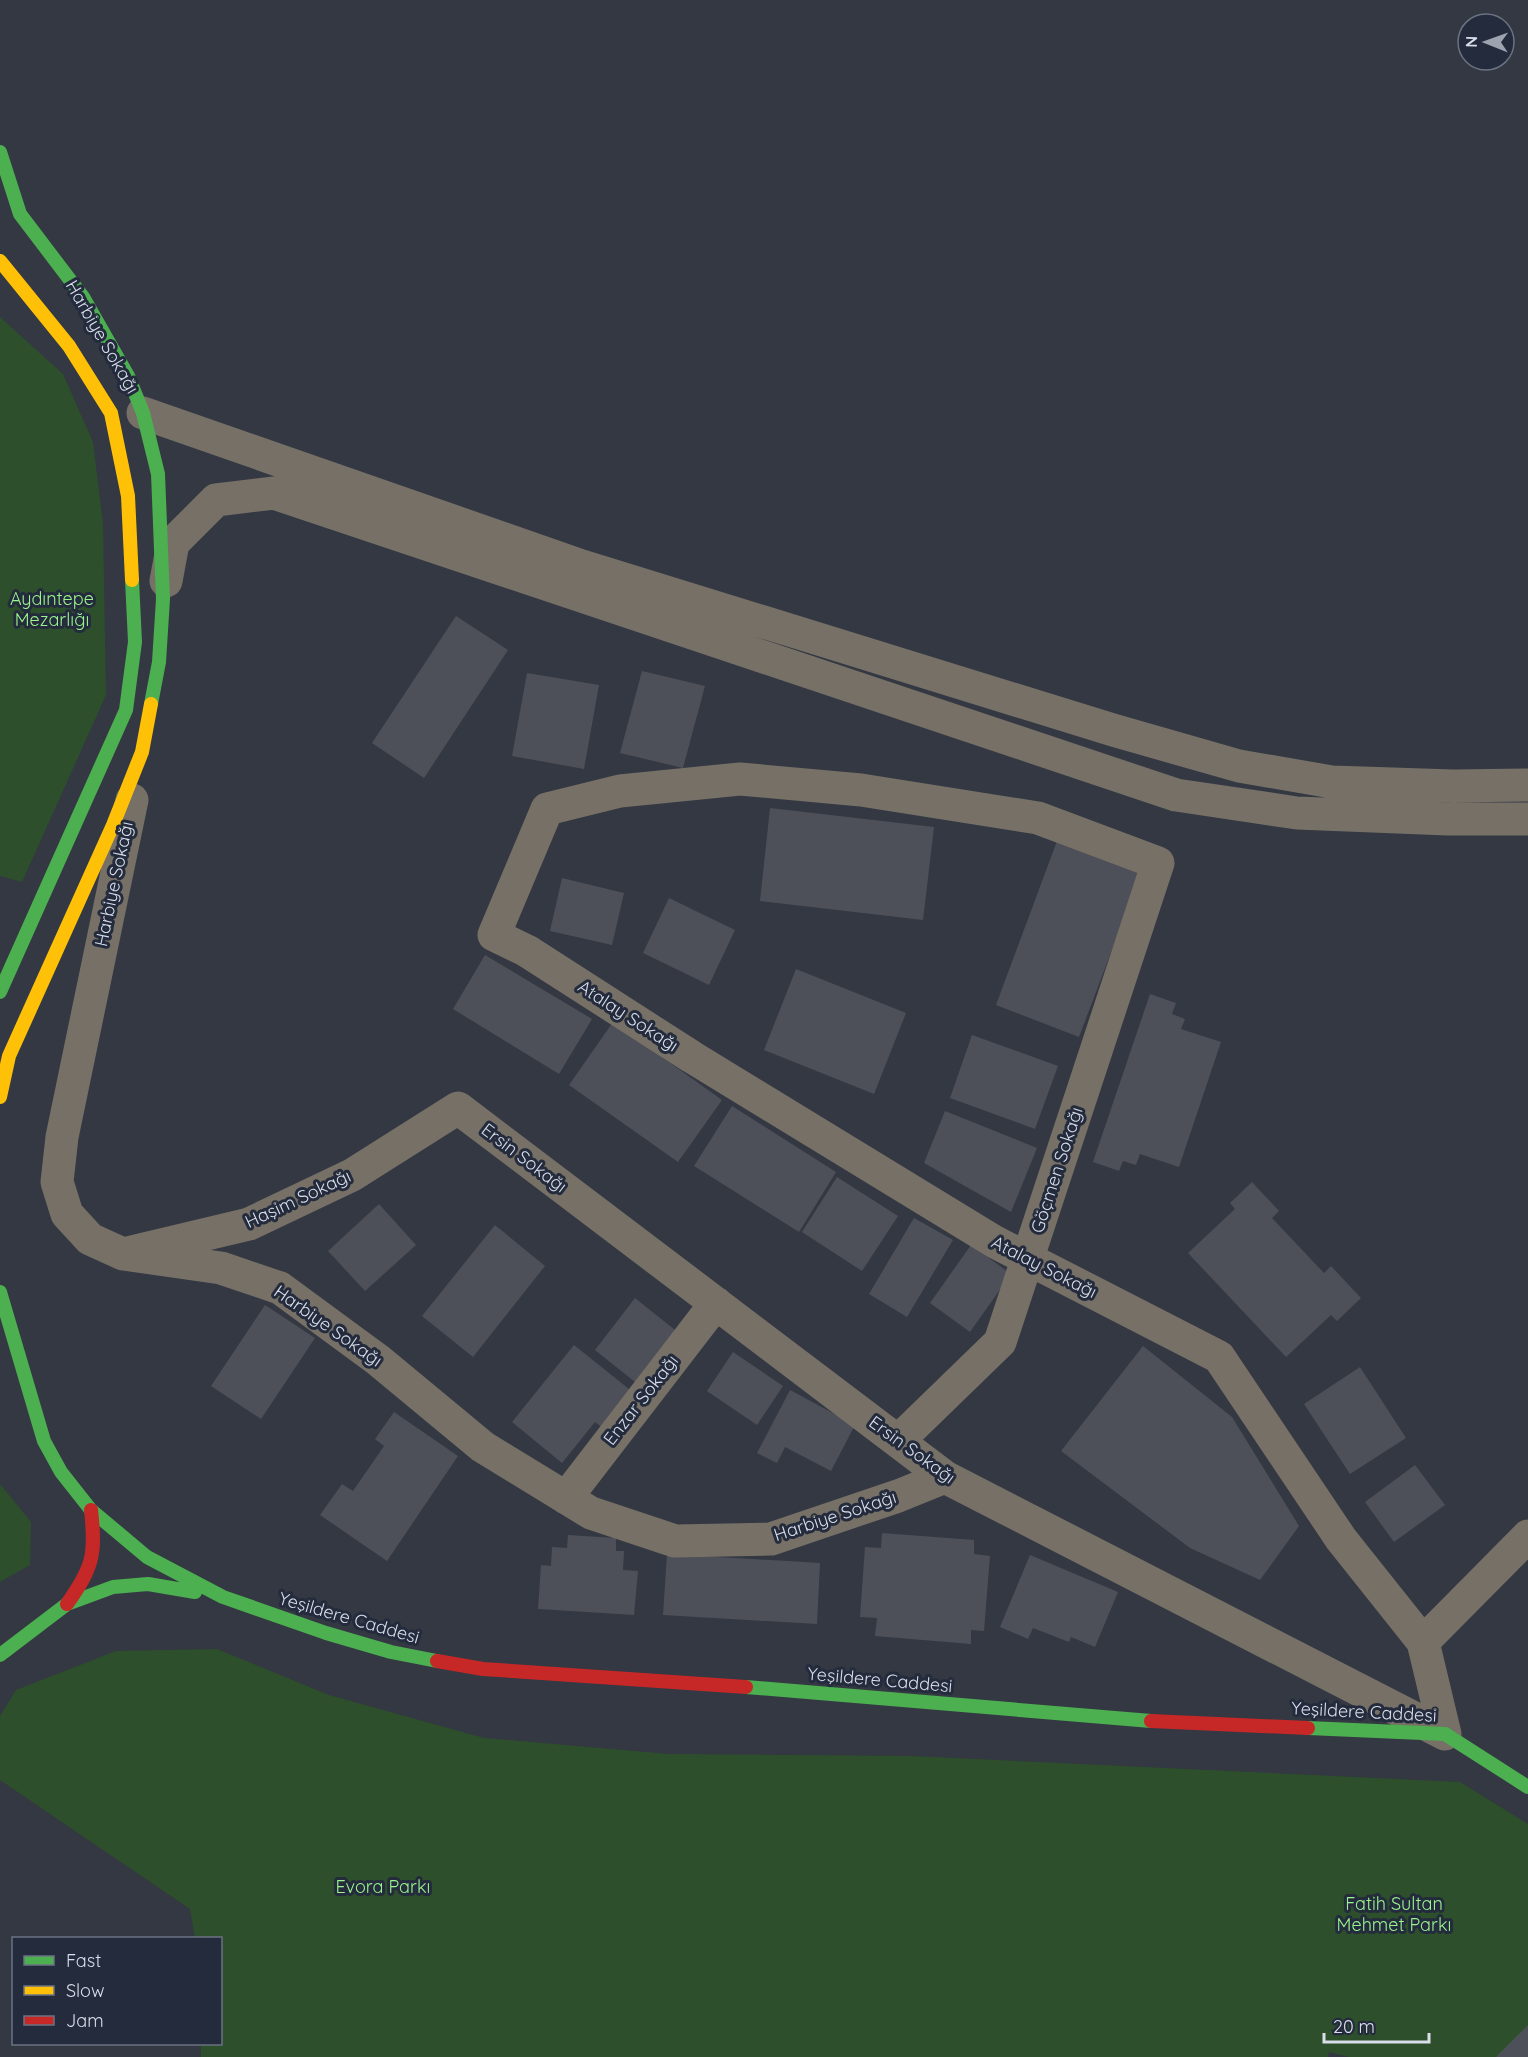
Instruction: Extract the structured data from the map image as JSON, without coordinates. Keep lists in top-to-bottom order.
{
  "streets": {
    "street": [
      "Harbiye Sokağı",
      "Atalay Sokağı",
      "Ersin Sokağı",
      "Göçmen Sokağı",
      "Haşim Sokağı",
      "Enzar Sokağı",
      "Yeşildere Caddesi"
    ]
  },
  "crossings": [
    ["Harbiye Sokağı", "Ersin Sokağı"],
    ["Harbiye Sokağı", "Haşim Sokağı"],
    ["Harbiye Sokağı", "Enzar Sokağı"],
    ["Atalay Sokağı", "Ersin Sokağı"],
    ["Atalay Sokağı", "Göçmen Sokağı"],
    ["Atalay Sokağı", "Yeşildere Caddesi"],
    ["Ersin Sokağı", "Göçmen Sokağı"],
    ["Ersin Sokağı", "Haşim Sokağı"],
    ["Ersin Sokağı", "Enzar Sokağı"],
    ["Ersin Sokağı", "Yeşildere Caddesi"]
  ],
  "parks": ["Aydıntepe Mezarlığı", "Evora Parkı", "Fatih Sultan Mehmet Parkı"],
  "legend": ["Fast", "Slow", "Jam"],
  "scale_bar": "20 m",
  "north": "left"
}
